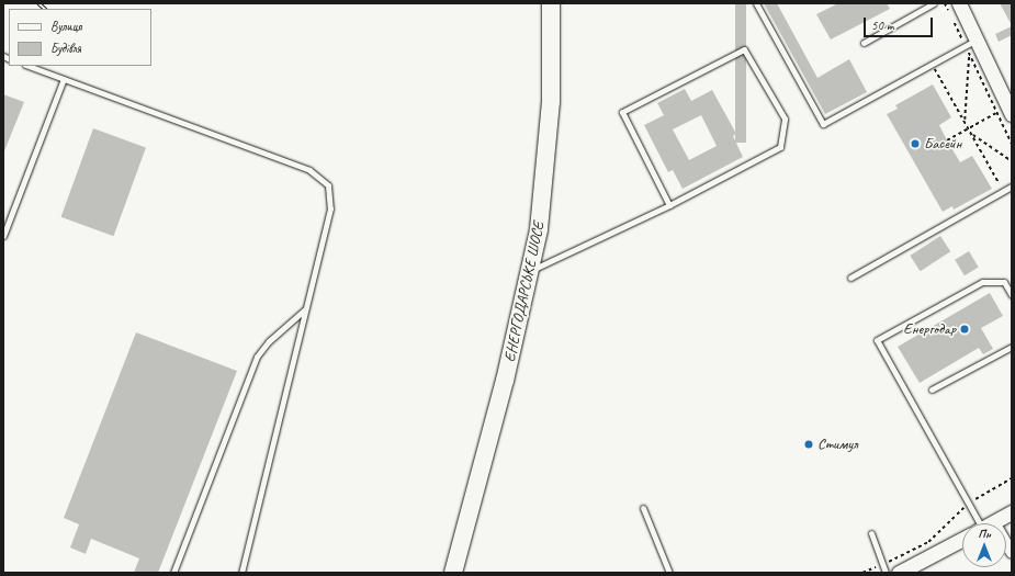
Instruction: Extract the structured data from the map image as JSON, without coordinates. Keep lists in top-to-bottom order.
{
  "streets": {
    "main road": ["ЕНЕРГОДАРСЬКЕ ШОСЕ"]
  },
  "places": ["Басейн", "Енергодар", "Стимул"],
  "legend": ["Вулиця", "Будівля"],
  "scale_bar": "50 m",
  "north": "top"
}
